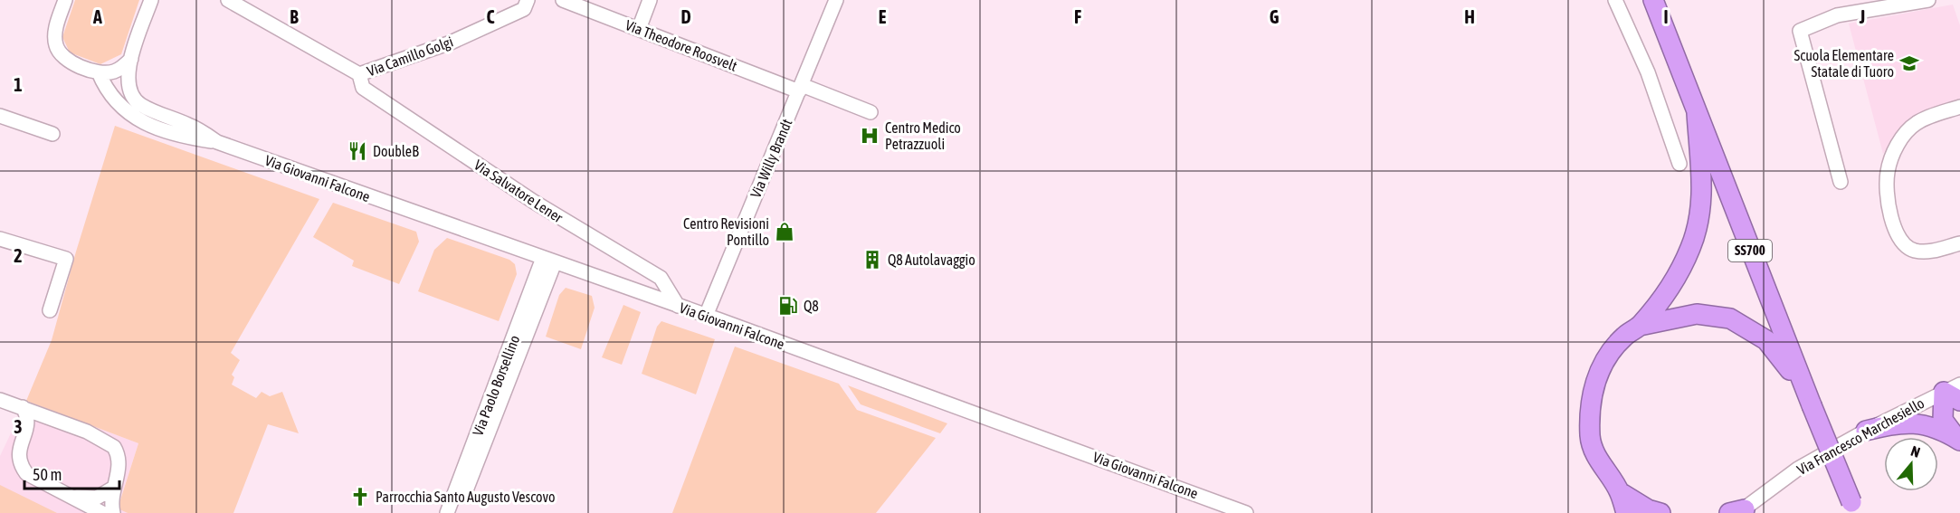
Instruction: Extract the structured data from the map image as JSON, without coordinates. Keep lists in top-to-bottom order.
{
  "streets": {
    "highway": ["SS700"],
    "street": [
      "Via Theodore Roosvelt",
      "Via Camillo Golgi",
      "Via Willy Brandt",
      "Via Giovanni Falcone",
      "Via Salvatore Lener",
      "Via Paolo Borsellino",
      "Via Francesco Marchesiello"
    ]
  },
  "crossings": [
    ["Via Theodore Roosvelt", "Via Willy Brandt"],
    ["Via Camillo Golgi", "Via Salvatore Lener"],
    ["Via Willy Brandt", "Via Giovanni Falcone"],
    ["Via Giovanni Falcone", "Via Salvatore Lener"],
    ["Via Giovanni Falcone", "Via Paolo Borsellino"]
  ],
  "places": {
    "school or university": ["Scuola Elementare Statale di Tuoro"],
    "hospital": ["Centro Medico Petrazzuoli"],
    "restaurant": ["DoubleB"],
    "shop": ["Centro Revisioni Pontillo"],
    "building": ["Q8 Autolavaggio"],
    "fuel station": ["Q8"],
    "church": ["Parrocchia Santo Augusto Vescovo"]
  },
  "scale_bar": "50 m",
  "north": "top",
  "grid": {
    "columns": [
      "A",
      "B",
      "C",
      "D",
      "E",
      "F",
      "G",
      "H",
      "I",
      "J"
    ],
    "rows": ["1", "2", "3"]
  }
}
